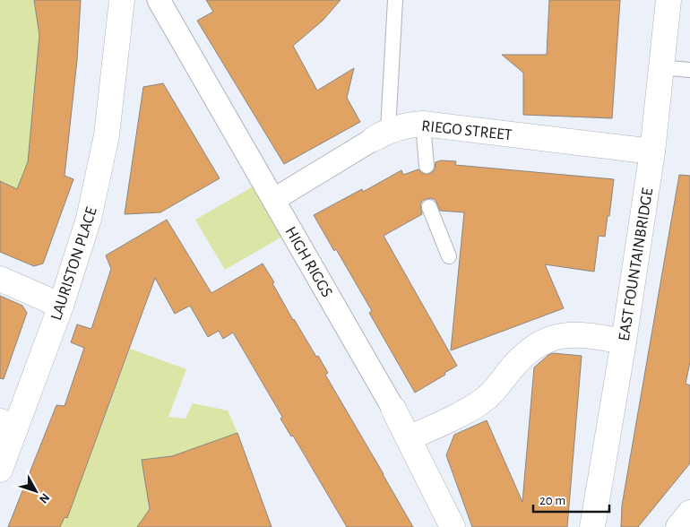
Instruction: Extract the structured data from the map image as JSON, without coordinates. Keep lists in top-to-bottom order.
{
  "streets": {
    "street": [
      "RIEGO STREET",
      "HIGH RIGGS",
      "LAURISTON PLACE",
      "EAST FOUNTAINBRIDGE"
    ]
  },
  "crossings": [
    ["RIEGO STREET", "HIGH RIGGS"],
    ["RIEGO STREET", "EAST FOUNTAINBRIDGE"]
  ],
  "scale_bar": "20 m",
  "north": "bottom right"
}
